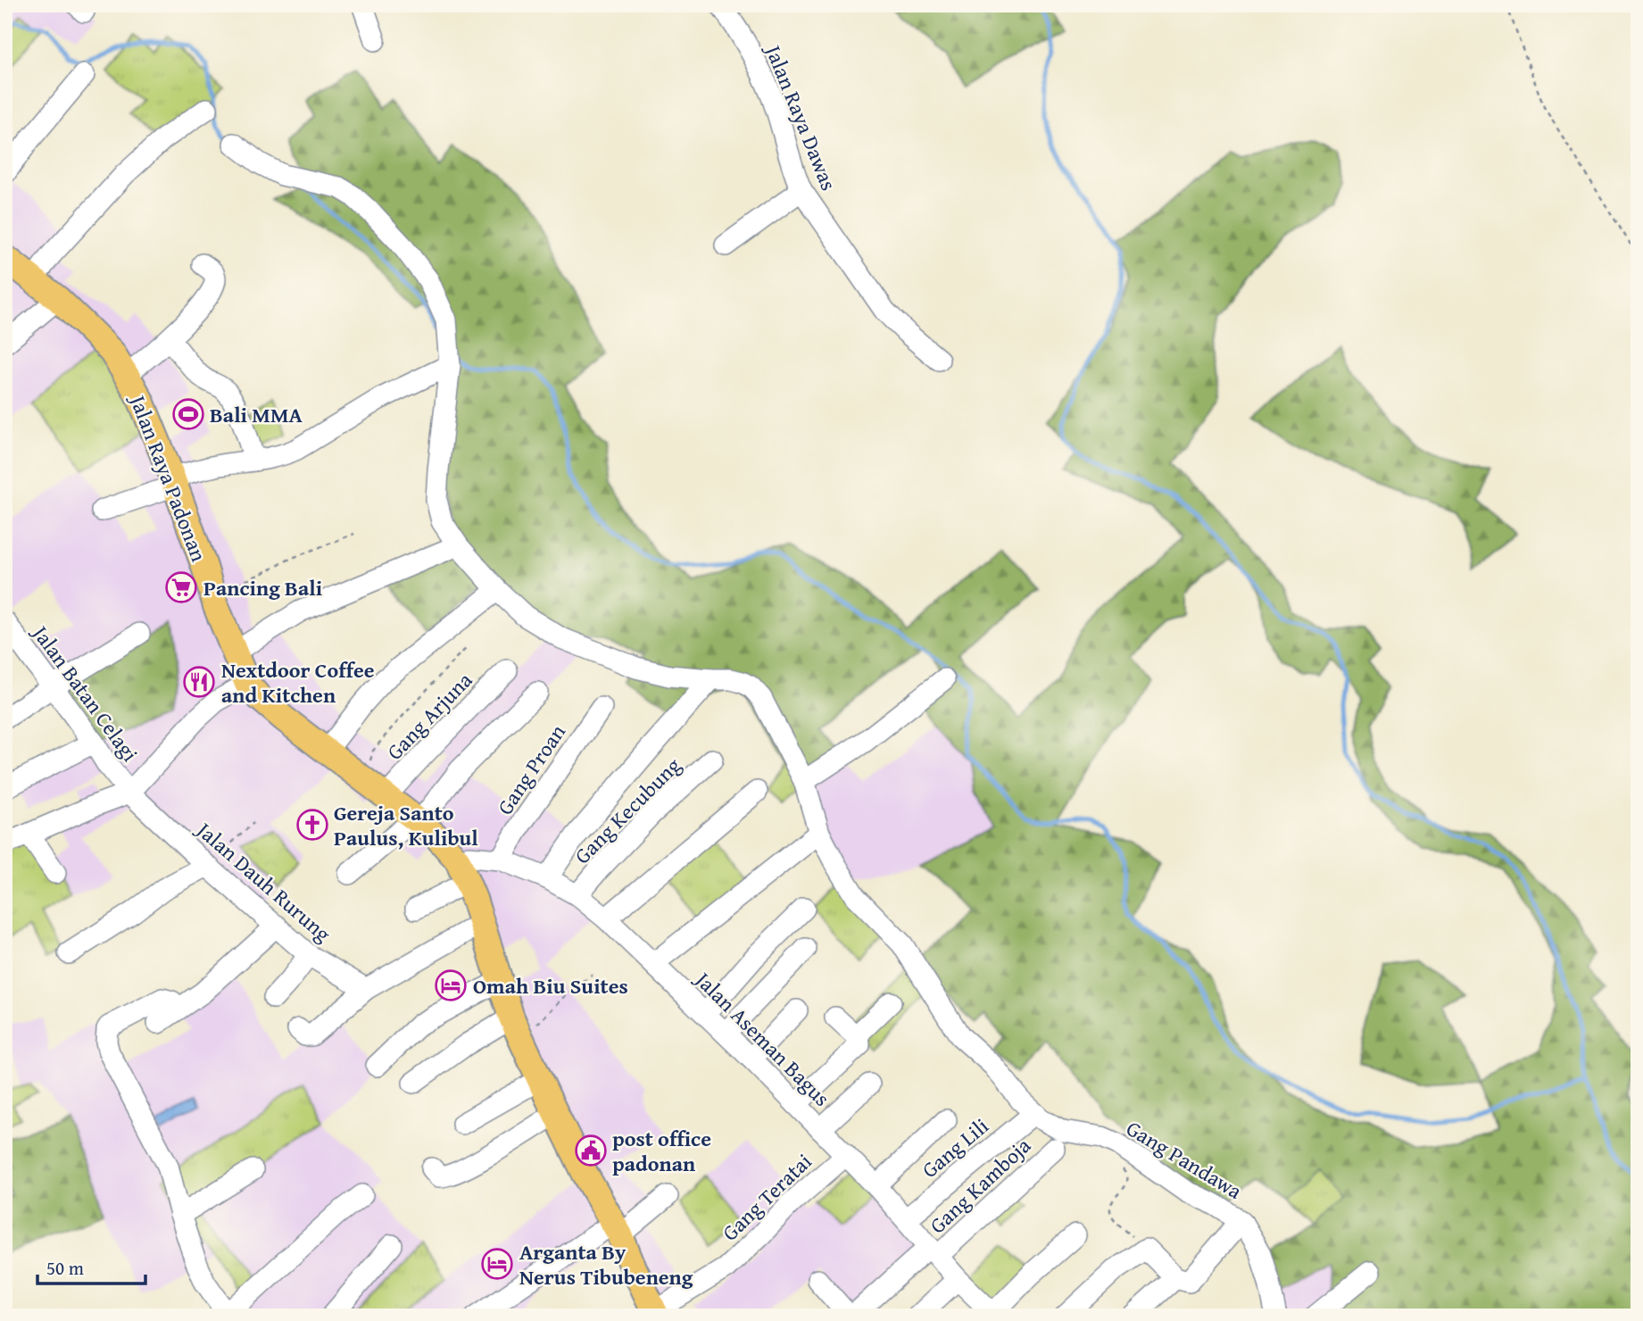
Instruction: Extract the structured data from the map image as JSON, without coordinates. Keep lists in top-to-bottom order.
{
  "streets": {
    "main road": ["Jalan Raya Padonan"],
    "street": [
      "Jalan Raya Dawas",
      "Jalan Batan Celagi",
      "Gang Arjuna",
      "Gang Proan",
      "Gang Kecubung",
      "Jalan Dauh Rurung",
      "Jalan Aseman Bagus",
      "Gang Lili",
      "Gang Pandawa",
      "Gang Kamboja",
      "Gang Teratai"
    ]
  },
  "crossings": [
    ["Jalan Raya Padonan", "Gang Arjuna"],
    ["Jalan Raya Padonan", "Jalan Aseman Bagus"],
    ["Jalan Raya Padonan", "Gang Teratai"],
    ["Jalan Batan Celagi", "Jalan Dauh Rurung"],
    ["Gang Proan", "Jalan Aseman Bagus"],
    ["Gang Kecubung", "Jalan Aseman Bagus"],
    ["Jalan Aseman Bagus", "Gang Lili"],
    ["Jalan Aseman Bagus", "Gang Kamboja"],
    ["Jalan Aseman Bagus", "Gang Teratai"],
    ["Gang Lili", "Gang Pandawa"]
  ],
  "places": {
    "sports": ["Bali MMA"],
    "supermarket": ["Pancing Bali"],
    "restaurant": ["Nextdoor Coffee and Kitchen"],
    "church": ["Gereja Santo Paulus, Kulibul"],
    "hotel": ["Omah Biu Suites", "Arganta By Nerus Tibubeneng"],
    "public building": ["post office padonan"]
  },
  "scale_bar": "50 m"
}
